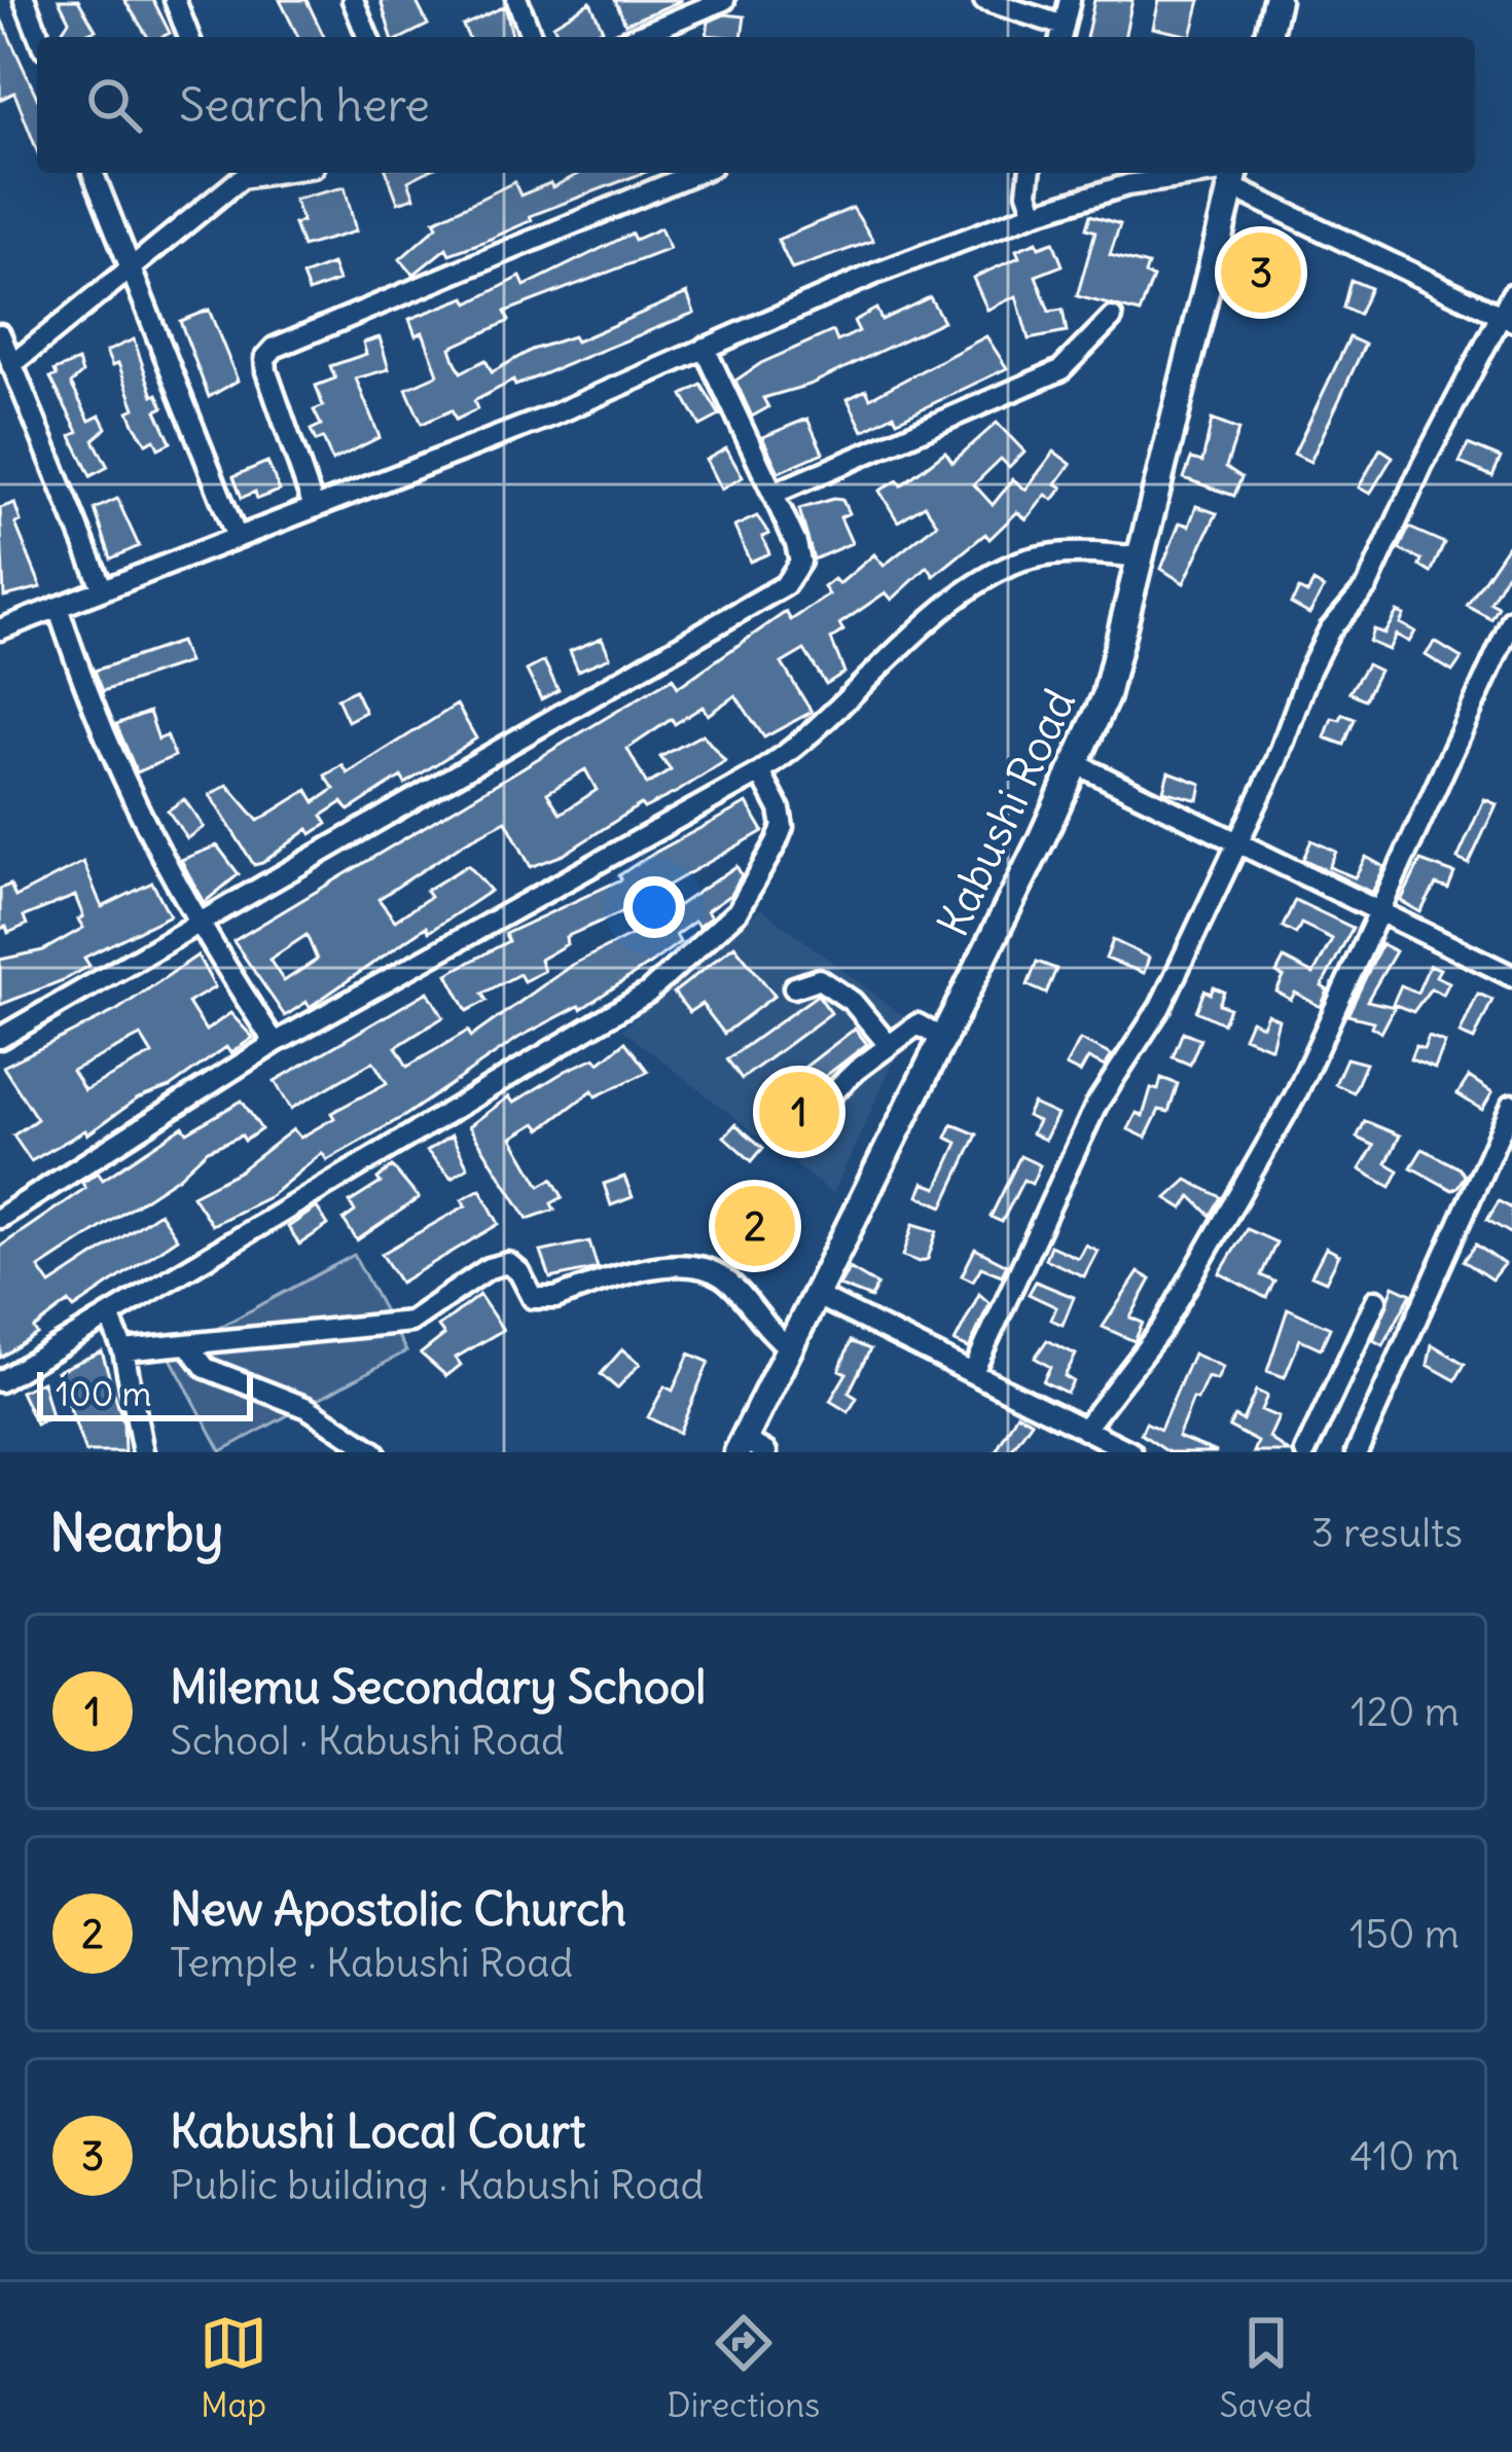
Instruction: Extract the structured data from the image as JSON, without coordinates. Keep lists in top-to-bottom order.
{
  "streets": {
    "main road": ["Kabushi Road"]
  },
  "scale_bar": "100 m",
  "page": {
    "search": "Search here",
    "pins": ["3", "1", "2"],
    "scale": "100 m",
    "heading": ["Nearby", "3 results"],
    "list": [
      {
        "mark": "1",
        "name": "Milemu Secondary School",
        "note": "School · Kabushi Road",
        "value": "120 m"
      },
      {
        "mark": "2",
        "name": "New Apostolic Church",
        "note": "Temple · Kabushi Road",
        "value": "150 m"
      },
      {
        "mark": "3",
        "name": "Kabushi Local Court",
        "note": "Public building · Kabushi Road",
        "value": "410 m"
      }
    ],
    "nav": ["Map", "Directions", "Saved"]
  }
}
